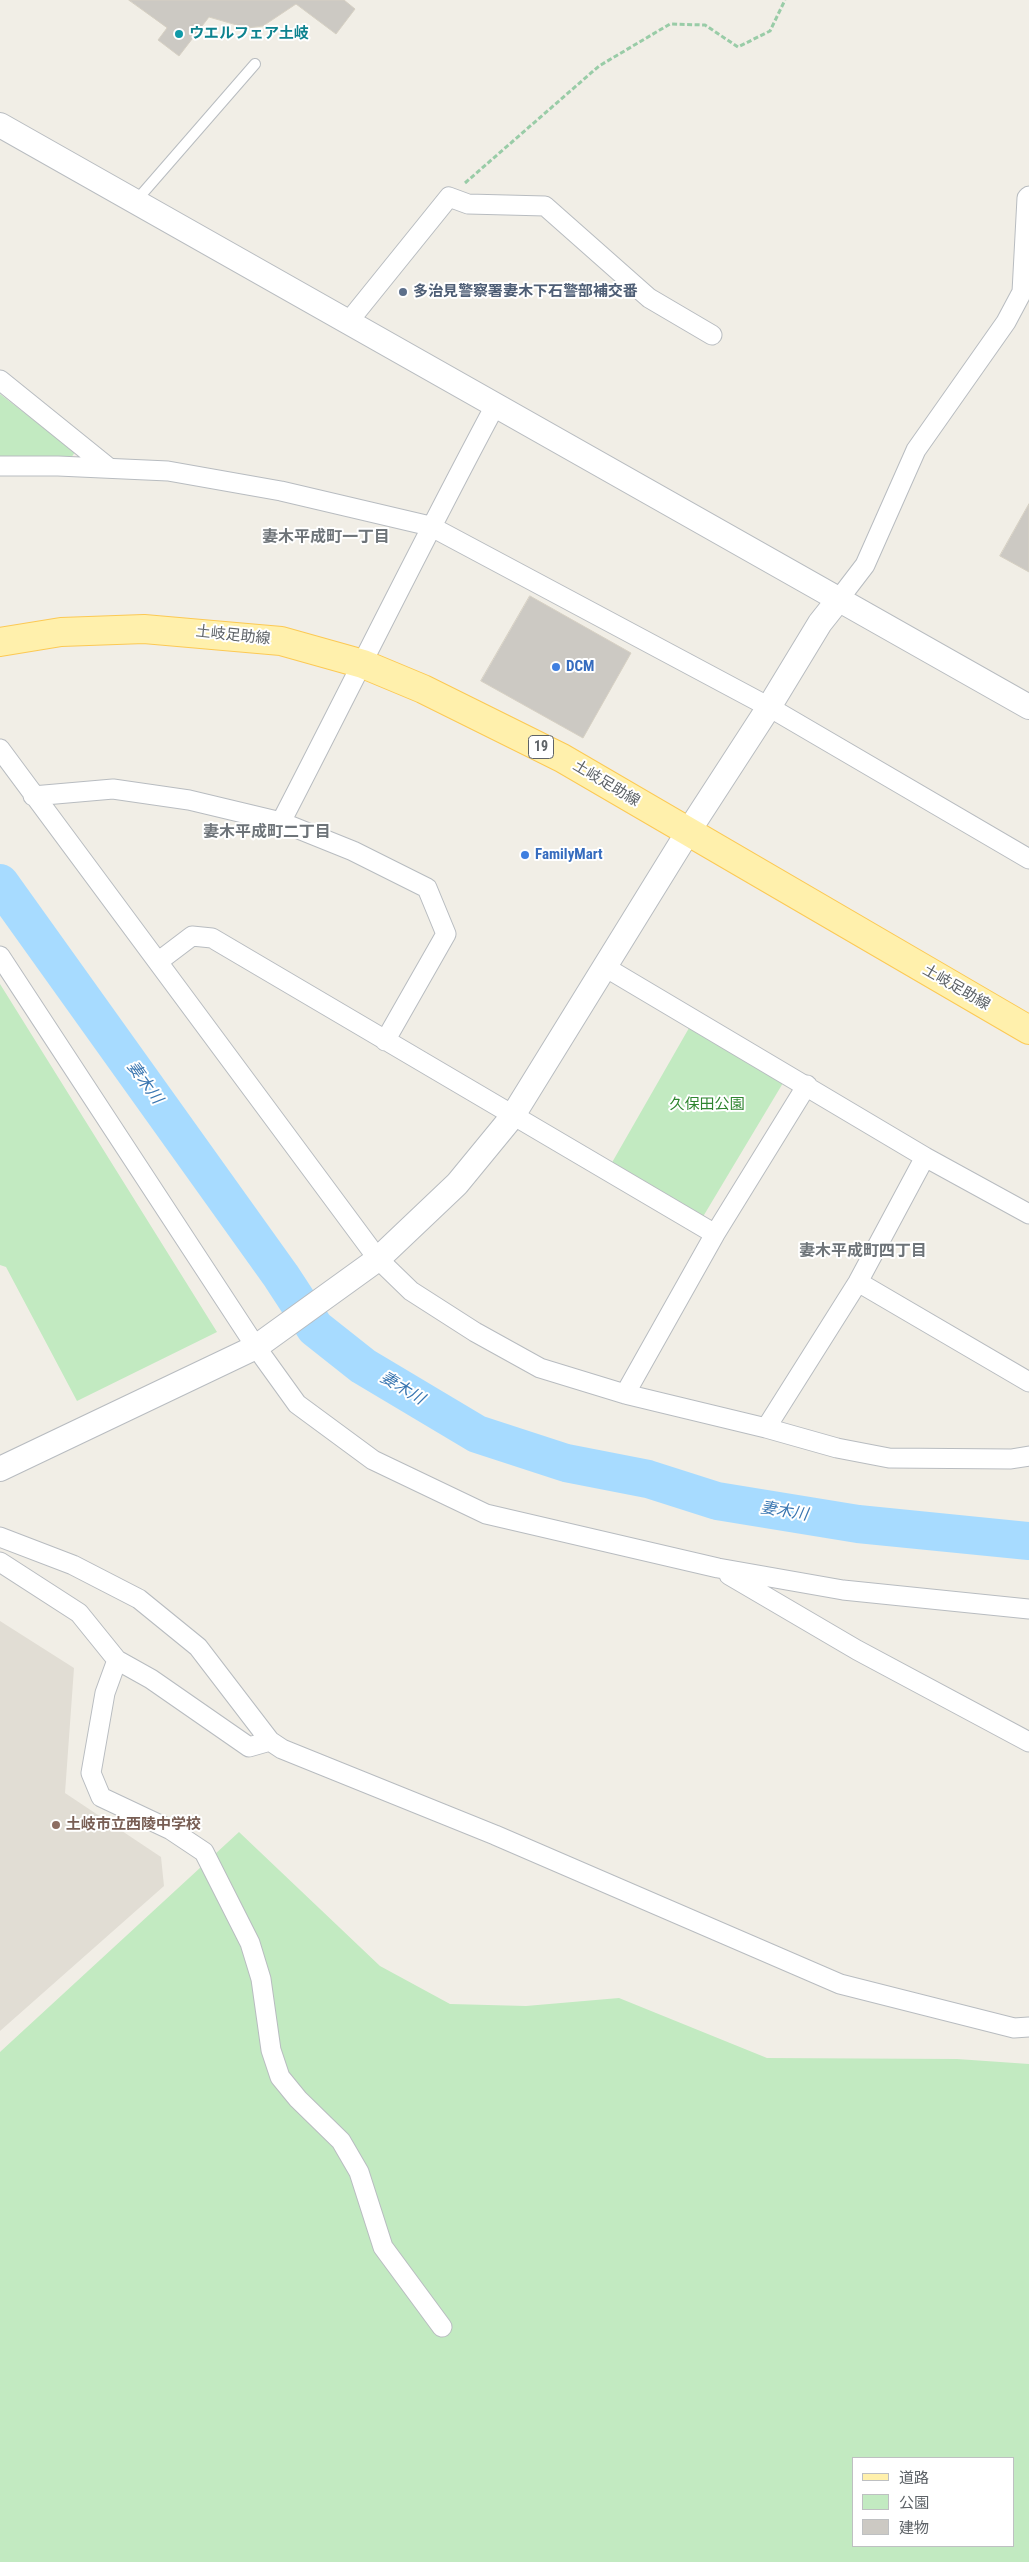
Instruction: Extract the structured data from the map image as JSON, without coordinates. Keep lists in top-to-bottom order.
{
  "streets": {
    "main road": ["土岐足助線", "19"]
  },
  "districts": ["妻木平成町一丁目", "妻木平成町二丁目", "妻木平成町四丁目"],
  "water": ["妻木川"],
  "parks": ["久保田公園"],
  "places": [
    "ウエルフェア土岐",
    "多治見警察署妻木下石警部補交番",
    "DCM",
    "FamilyMart",
    "土岐市立西陵中学校"
  ],
  "legend": ["道路", "公園", "建物"]
}
